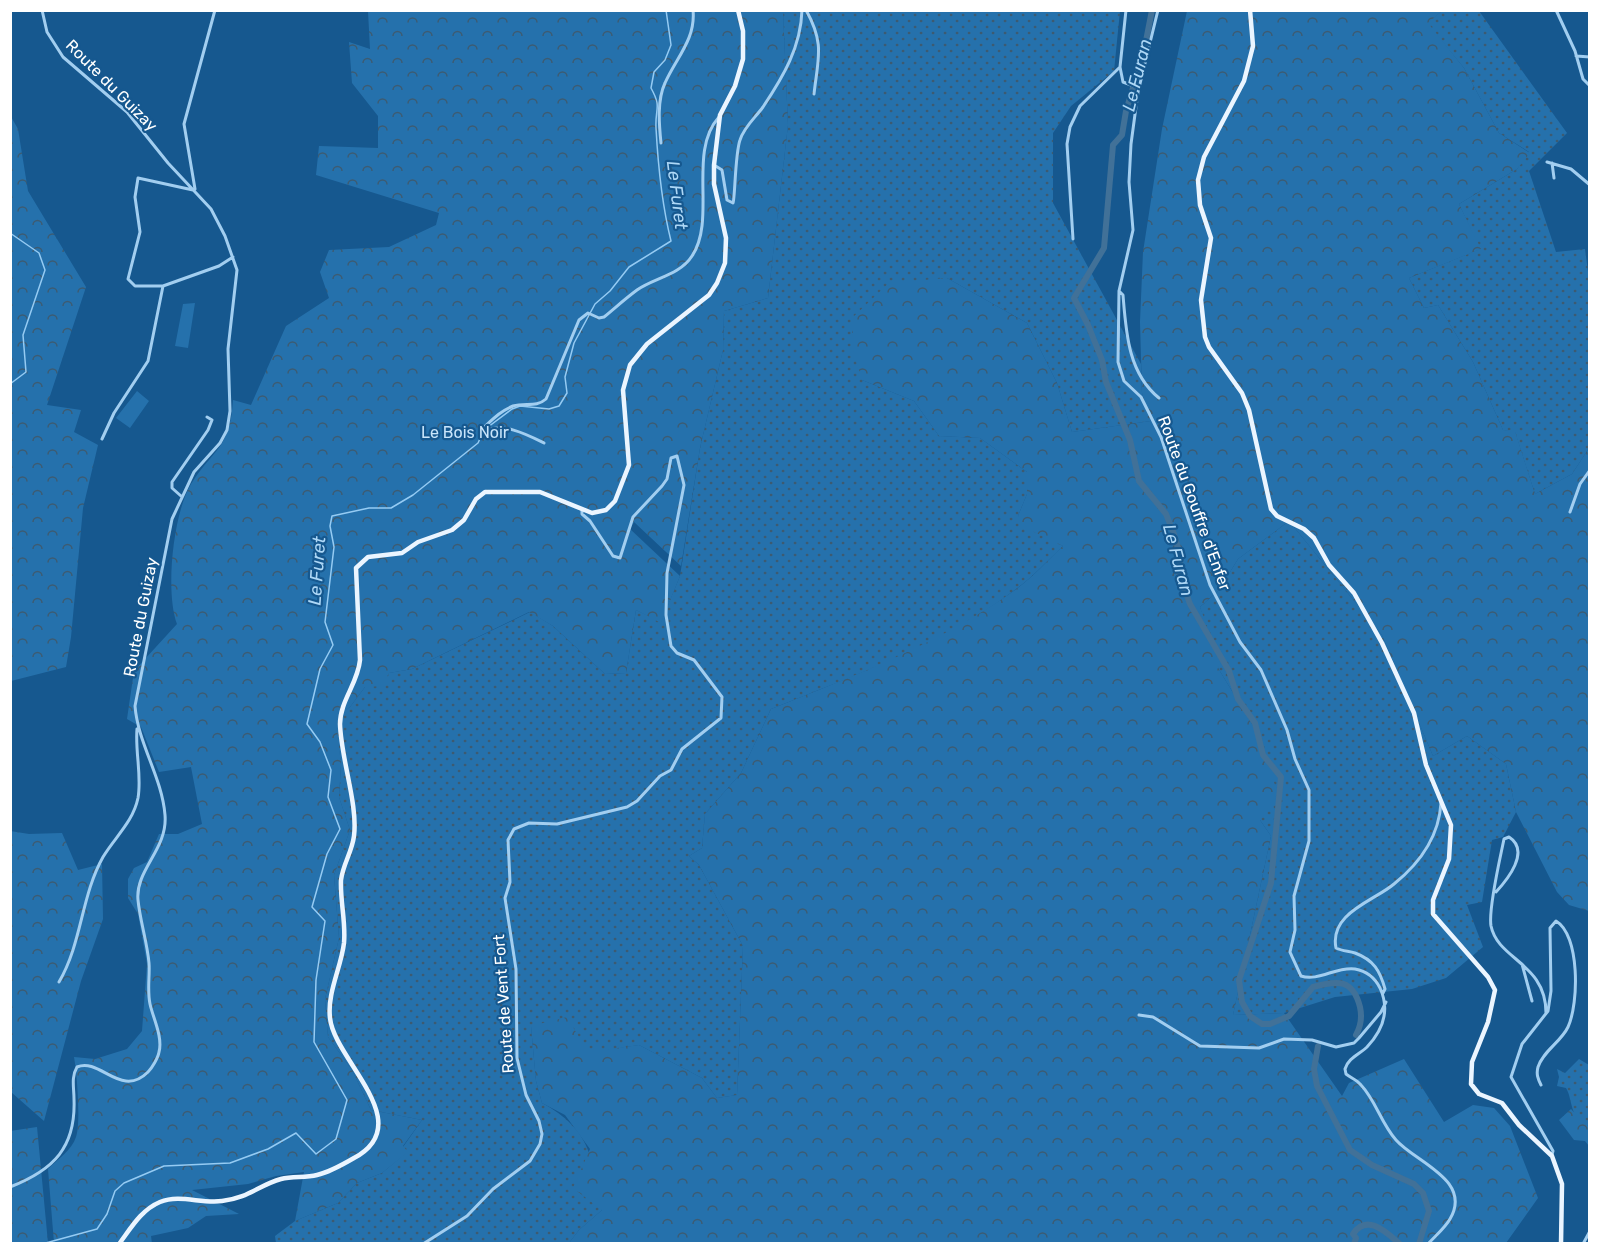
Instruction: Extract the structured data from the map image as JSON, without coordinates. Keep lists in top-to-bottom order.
{
  "streets": {
    "street": ["Route du Guizay", "Route du Gouffre d'Enfer", "Route de Vent Fort"]
  },
  "water": ["Le Furan", "Le Furet"],
  "parks": ["Le Bois Noir"]
}
